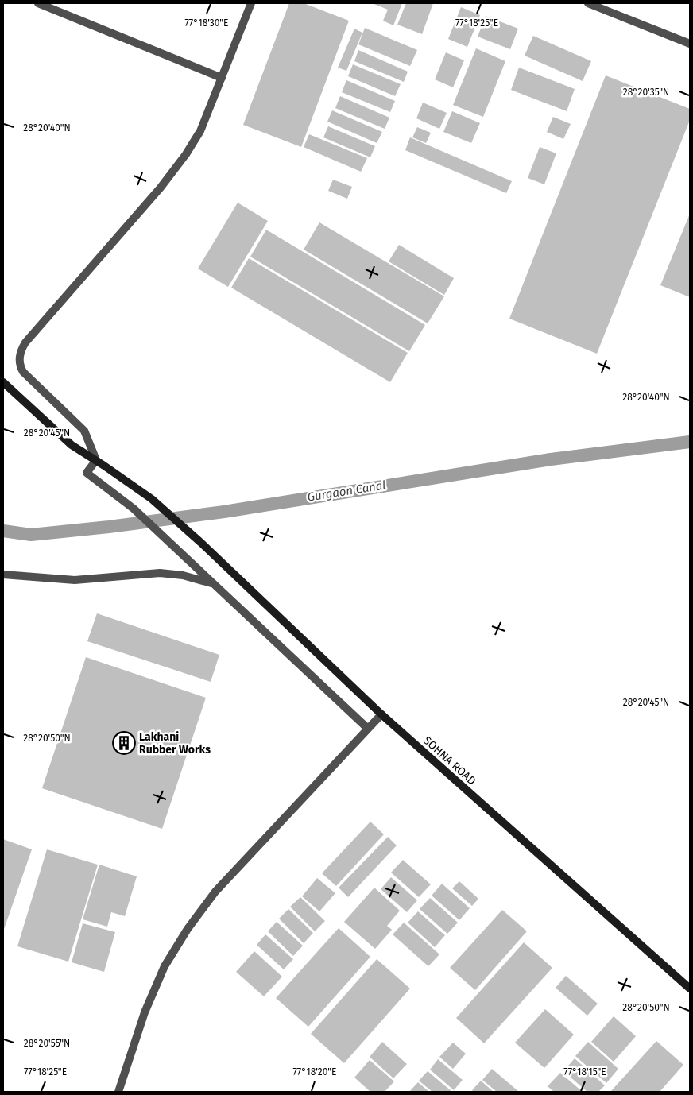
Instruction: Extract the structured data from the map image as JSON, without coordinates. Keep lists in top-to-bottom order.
{
  "streets": {
    "main road": ["SOHNA ROAD"]
  },
  "water": ["Gurgaon Canal"],
  "places": {
    "building": ["Lakhani Rubber Works"]
  },
  "coordinates": [
    "77°18'25\"E",
    "77°18'30\"E",
    "28°20'35\"N",
    "28°20'40\"N",
    "28°20'45\"N",
    "28°20'50\"N",
    "28°20'55\"N",
    "77°18'20\"E",
    "77°18'15\"E"
  ]
}
